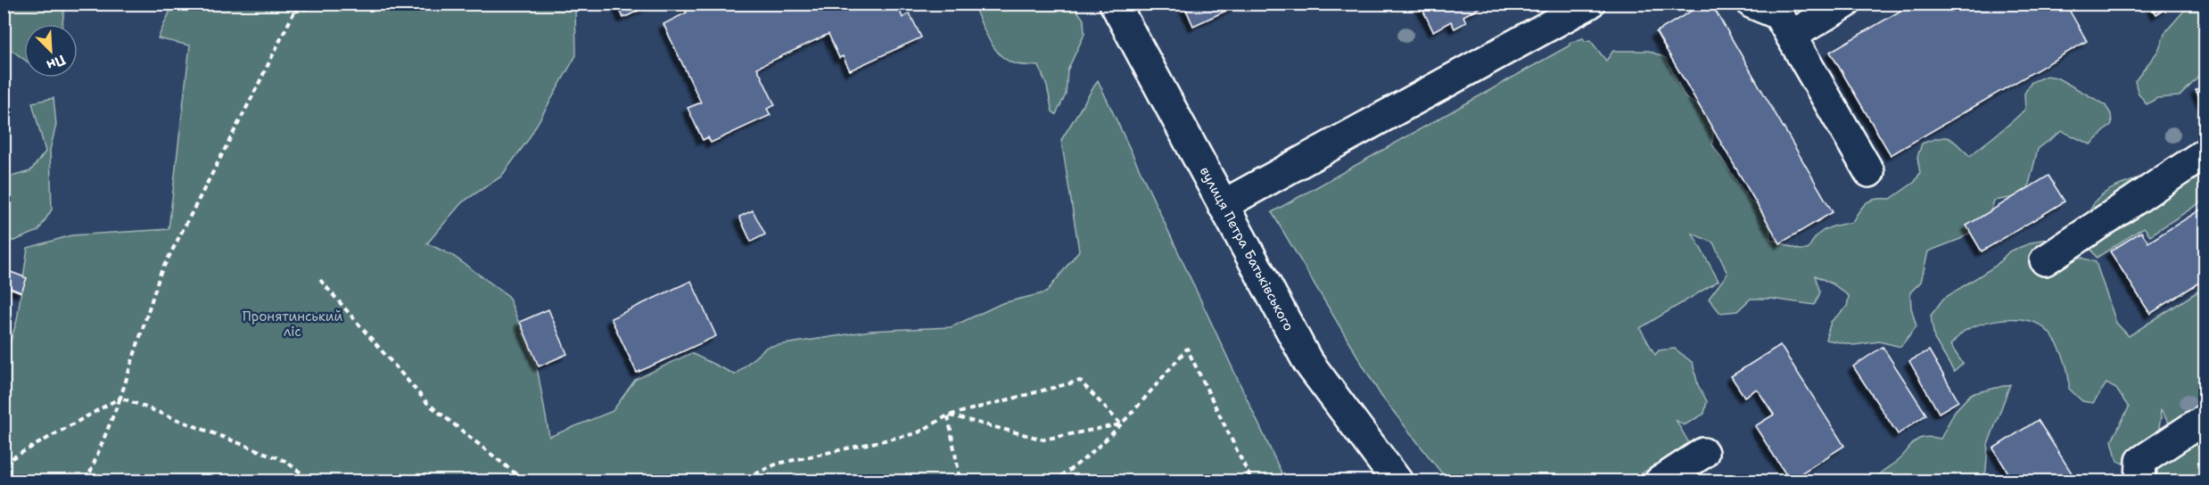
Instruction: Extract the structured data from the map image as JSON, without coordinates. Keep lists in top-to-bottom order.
{
  "streets": {
    "street": ["вулиця Петра Батьківського"]
  },
  "parks": ["Пронятинський ліс"],
  "north": "bottom right"
}
